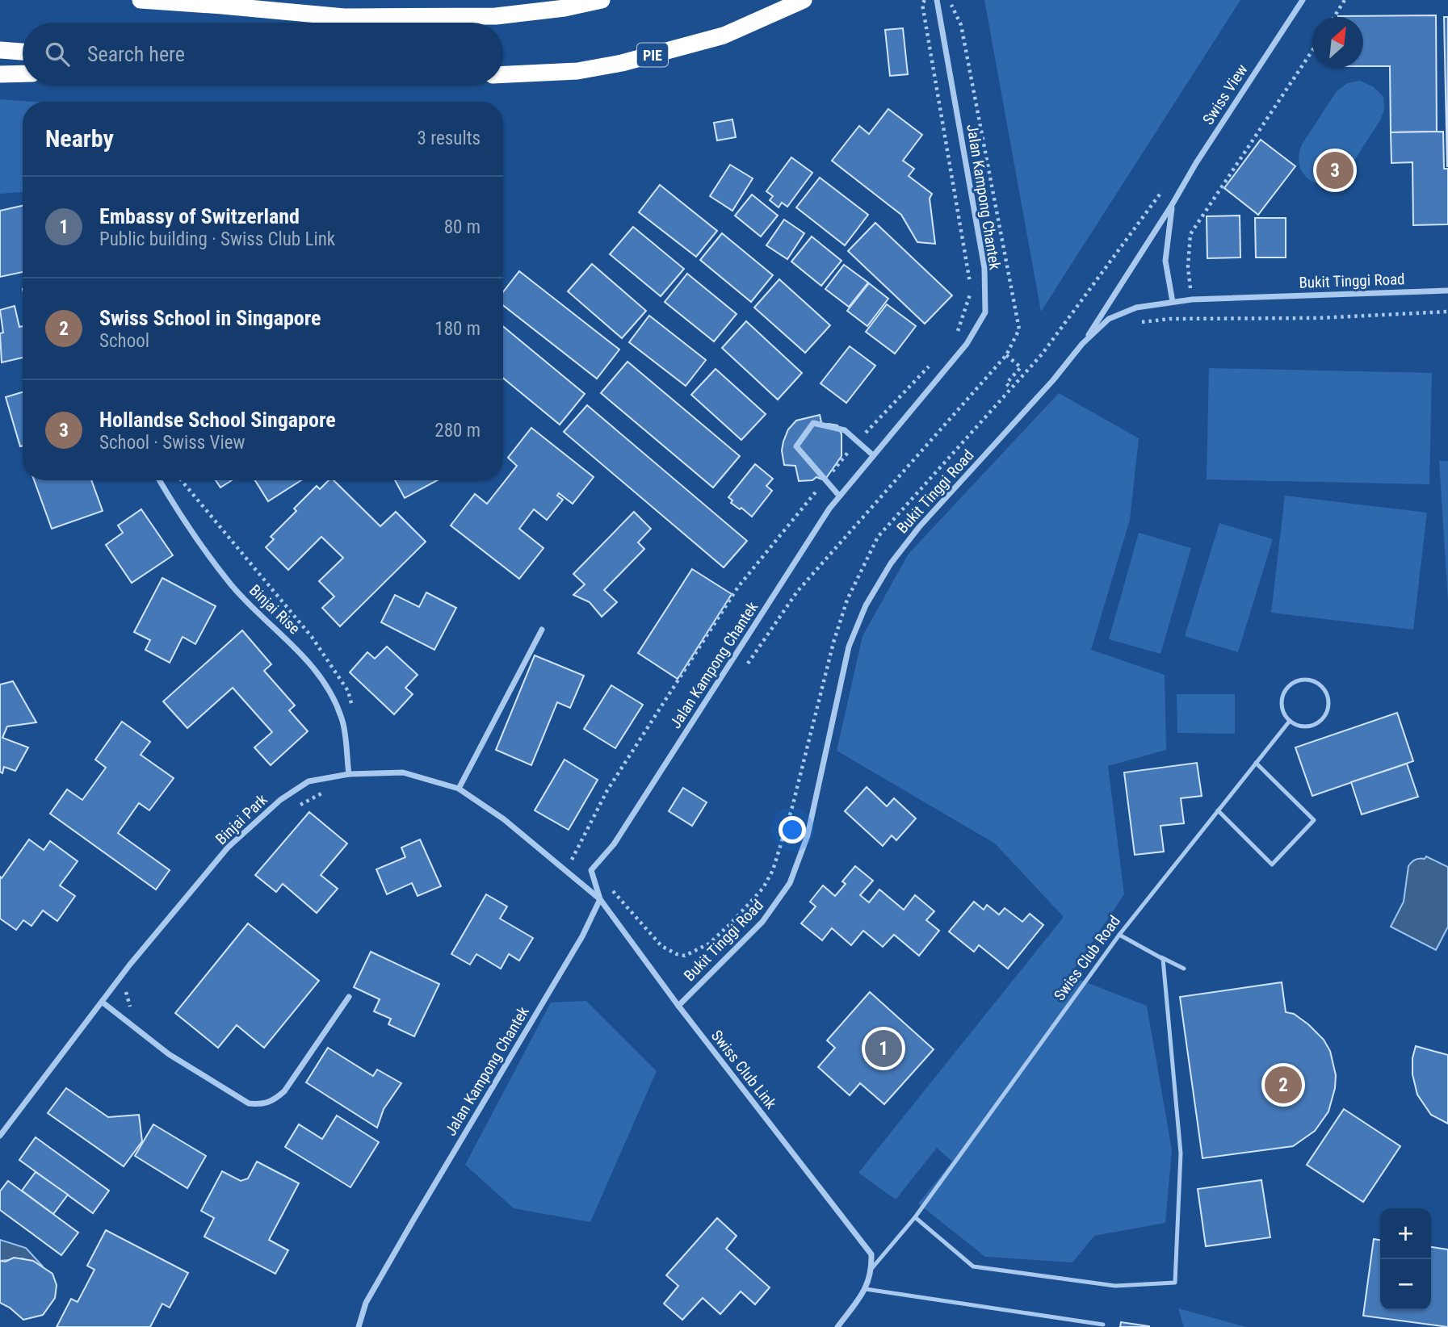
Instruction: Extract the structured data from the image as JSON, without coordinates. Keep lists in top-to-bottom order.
{
  "streets": {
    "highway": ["PIE"],
    "street": [
      "Swiss View",
      "Jalan Kampong Chantek",
      "Bukit Tinggi Road",
      "Binjai Rise",
      "Binjai Park",
      "Swiss Club Link"
    ],
    "lane": ["Swiss Club Road"]
  },
  "crossings": [
    ["Swiss View", "Bukit Tinggi Road"],
    ["Jalan Kampong Chantek", "Binjai Park"],
    ["Jalan Kampong Chantek", "Swiss Club Link"],
    ["Bukit Tinggi Road", "Swiss Club Link"],
    ["Binjai Rise", "Binjai Park"],
    ["Binjai Park", "Swiss Club Link"],
    ["Swiss Club Road", "Swiss Club Link"]
  ],
  "north": "top right",
  "page": {
    "search": "Search here",
    "heading": ["Nearby", "3 results"],
    "pins": ["3", "1", "2"],
    "list": [
      {
        "mark": "1",
        "name": "Embassy of Switzerland",
        "note": "Public building · Swiss Club Link",
        "value": "80 m"
      },
      {
        "mark": "2",
        "name": "Swiss School in Singapore",
        "note": "School",
        "value": "180 m"
      },
      {
        "mark": "3",
        "name": "Hollandse School Singapore",
        "note": "School · Swiss View",
        "value": "280 m"
      }
    ],
    "map_buttons": ["+", "−"]
  }
}
